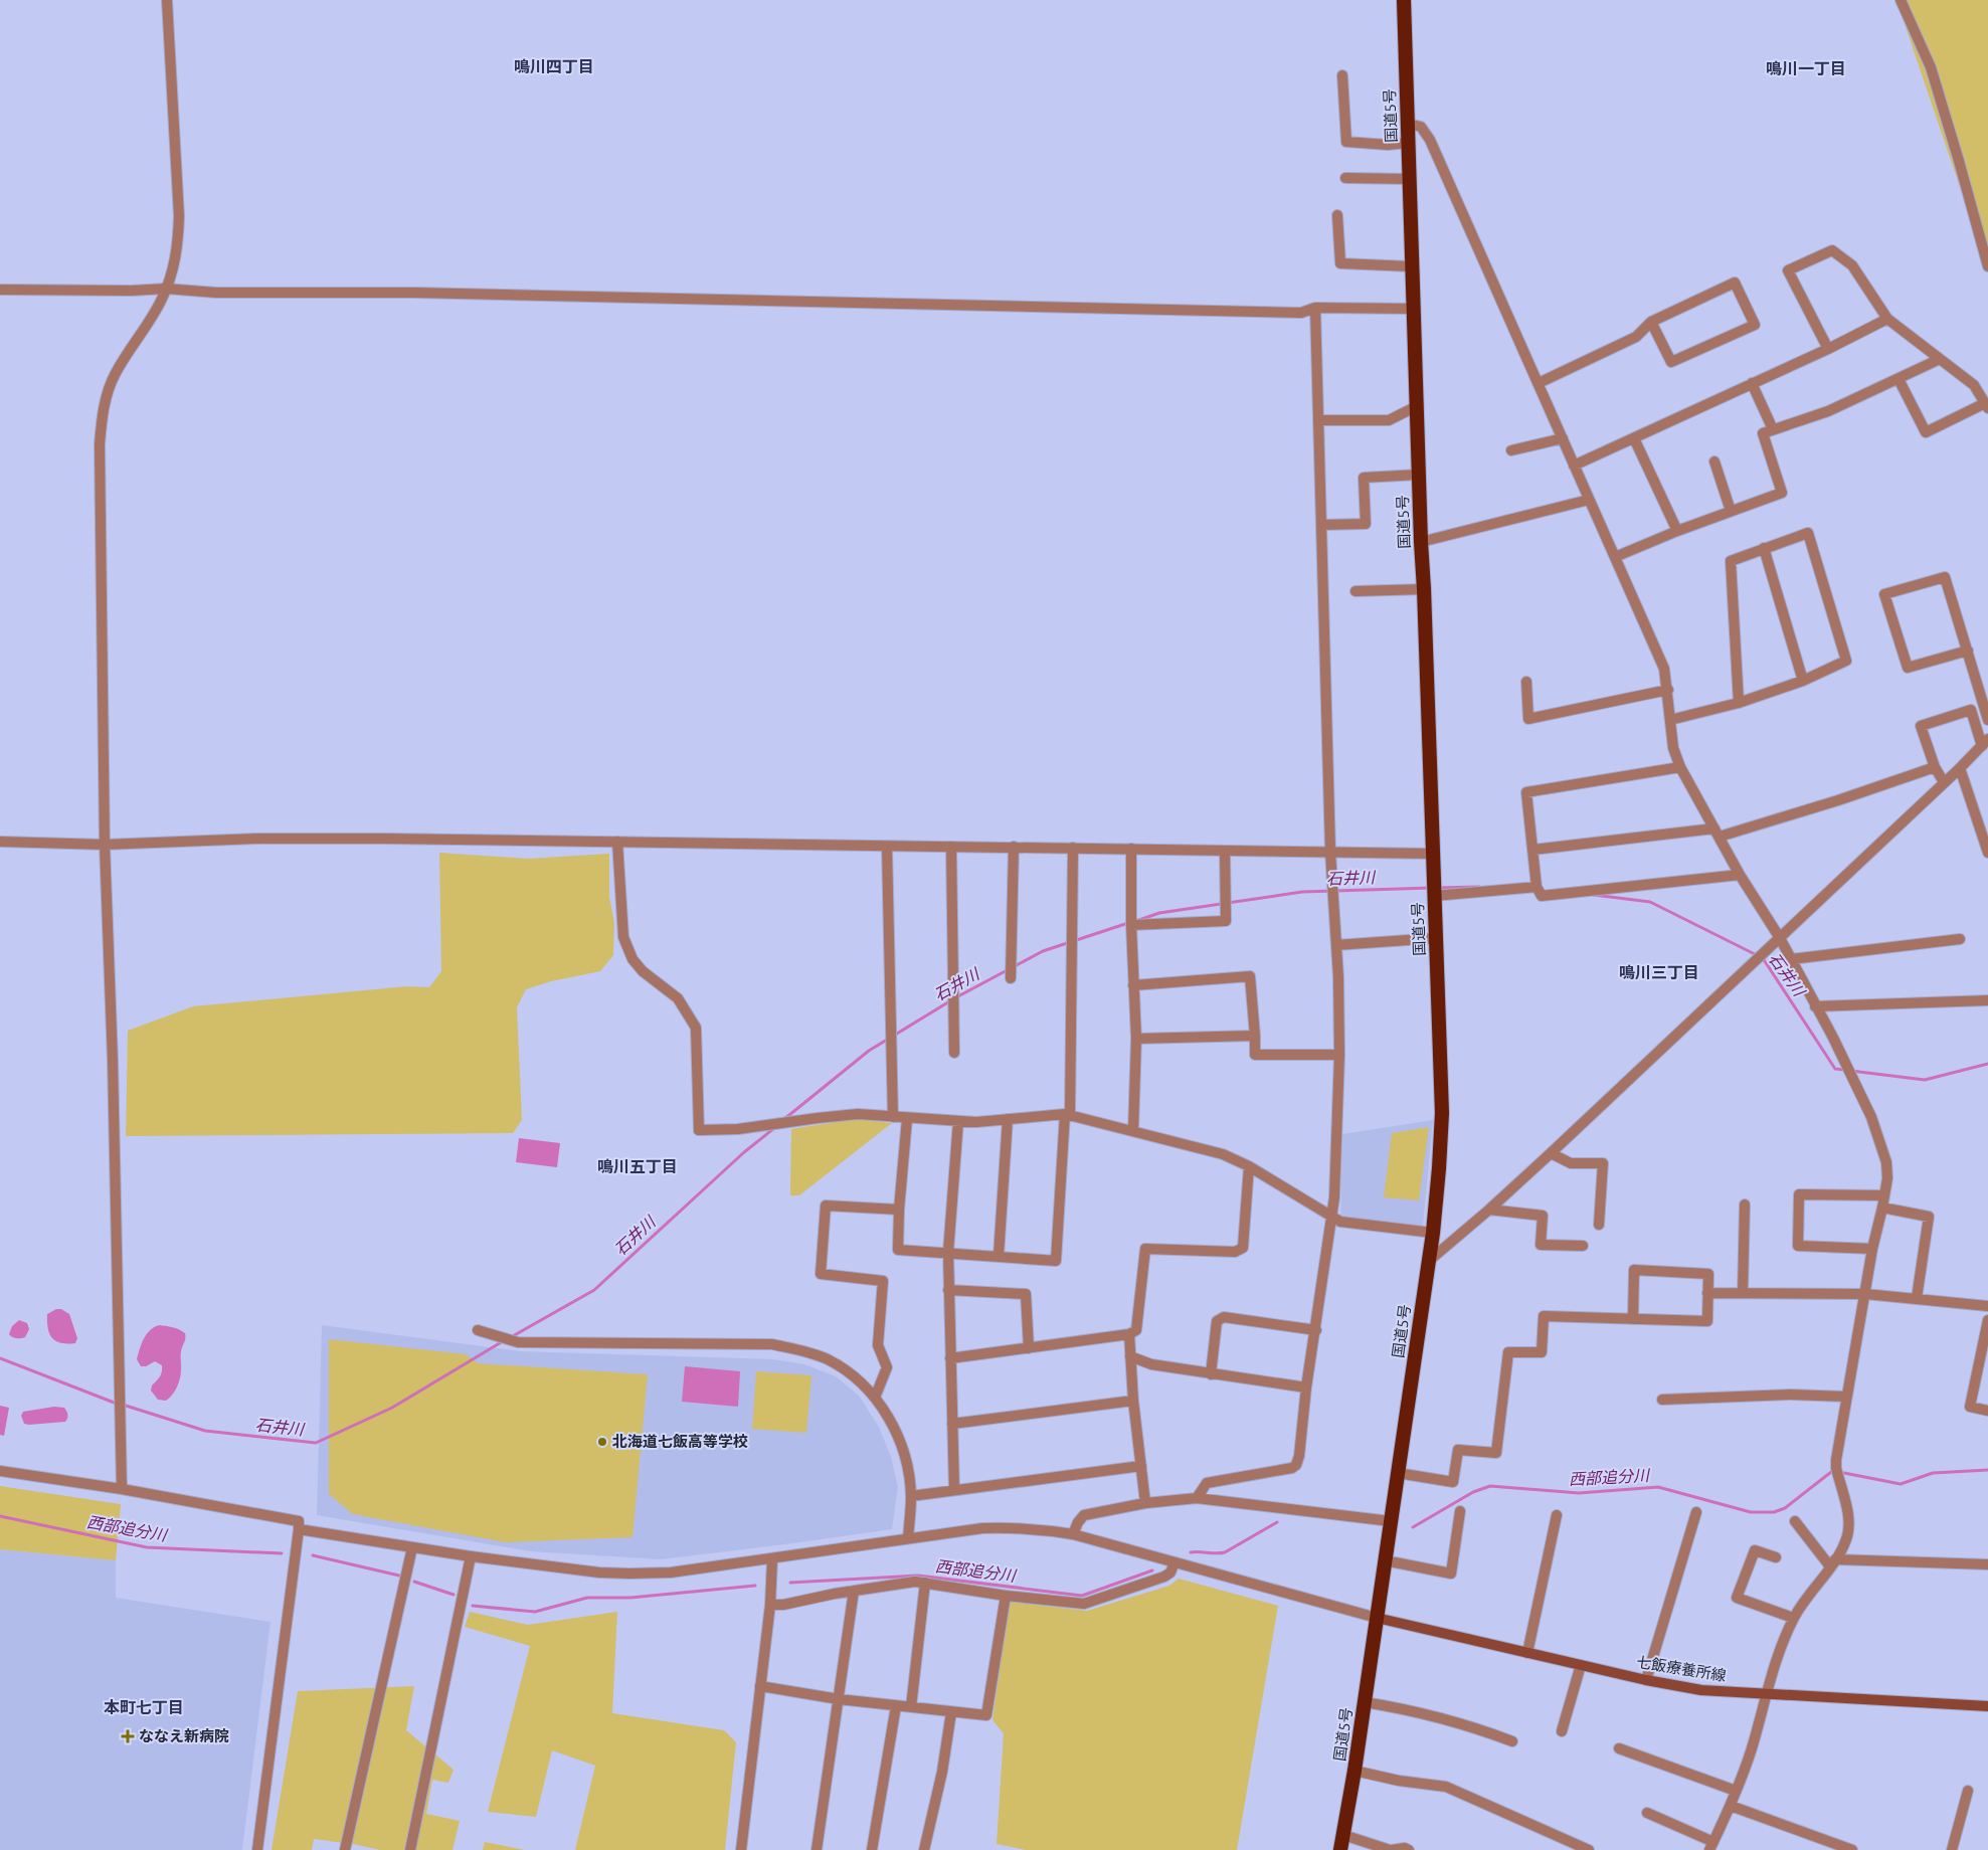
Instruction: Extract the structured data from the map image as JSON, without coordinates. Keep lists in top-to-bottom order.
{
  "streets": {
    "highway": ["国道5号"],
    "main road": ["七飯療養所線"]
  },
  "crossings": [
    ["国道5号", "七飯療養所線"]
  ],
  "districts": [
    "鳴川四丁目",
    "鳴川一丁目",
    "鳴川三丁目",
    "鳴川五丁目",
    "本町七丁目"
  ],
  "water": ["石井川", "西部追分川"],
  "places": {
    "other": ["北海道七飯高等学校"],
    "health": ["ななえ新病院"]
  }
}
